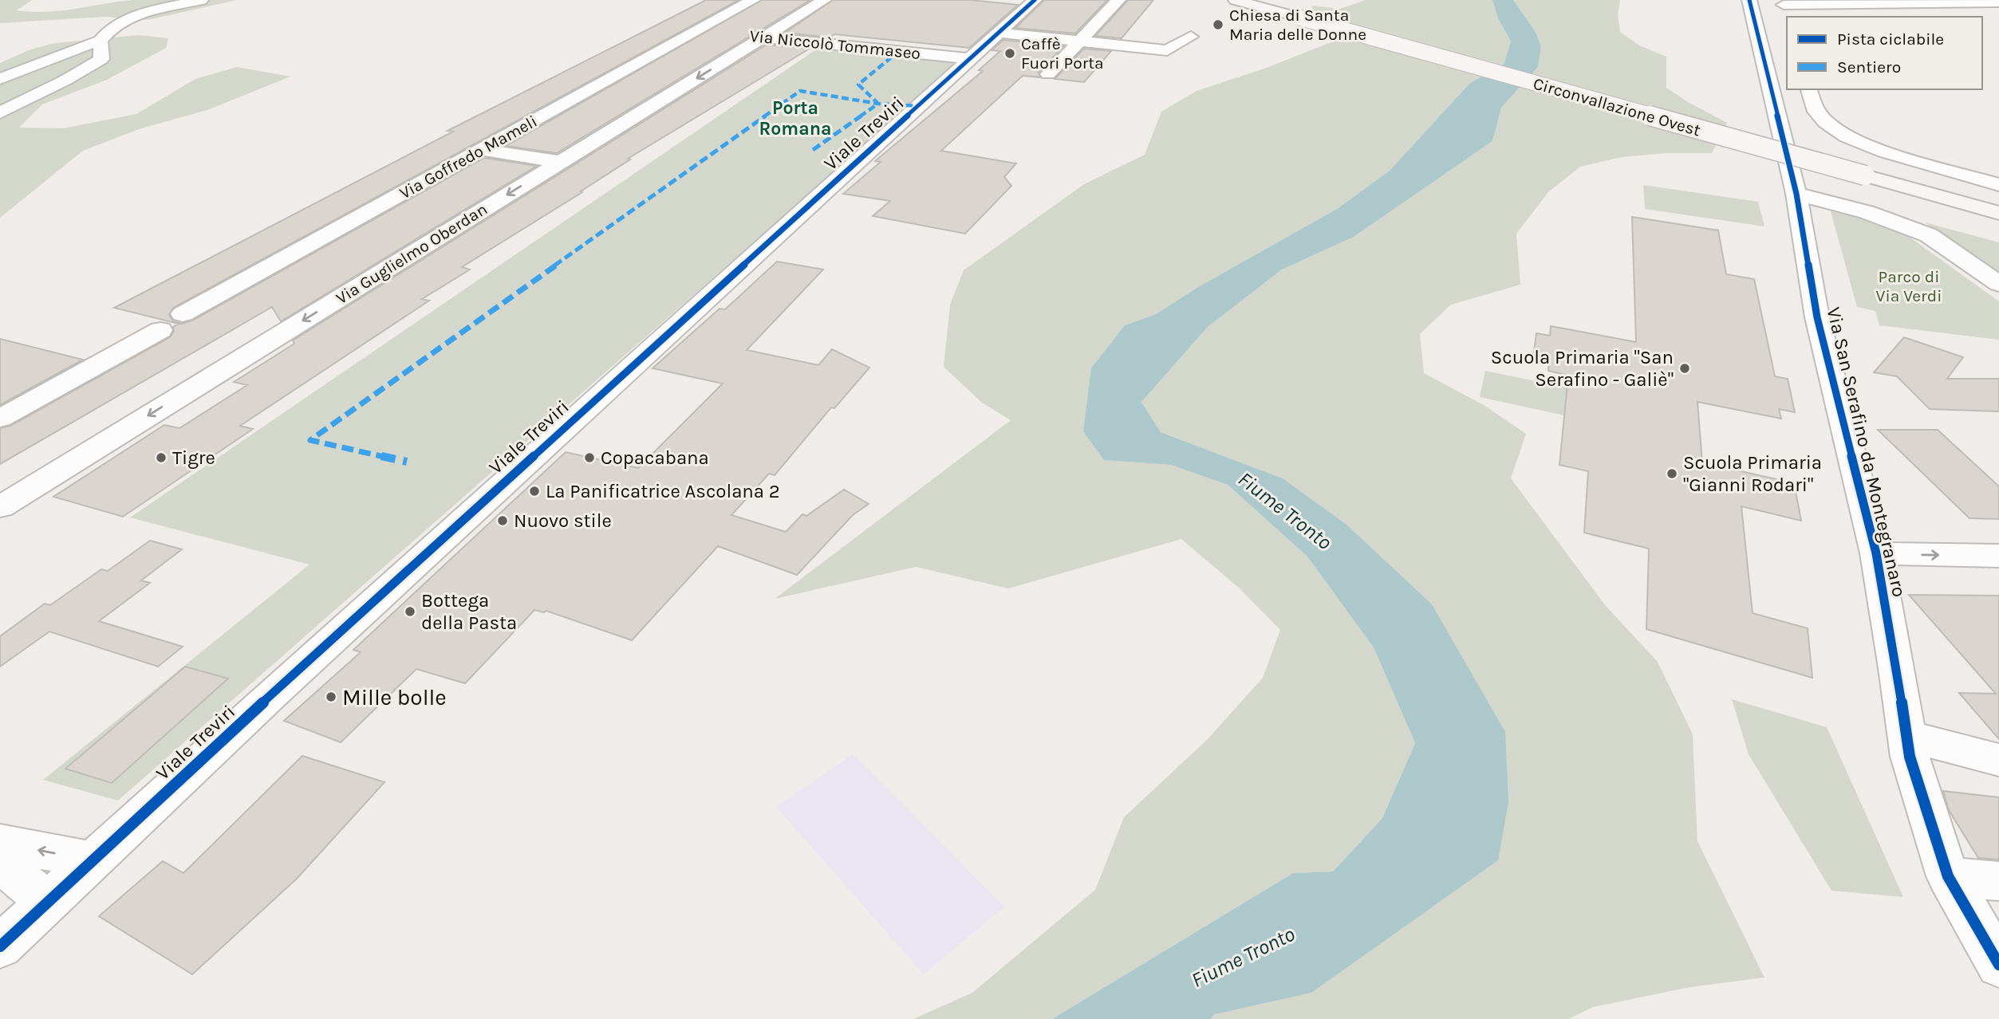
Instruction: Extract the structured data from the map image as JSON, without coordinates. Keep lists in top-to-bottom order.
{
  "streets": {
    "main road": ["Circonvallazione Ovest"],
    "street": [
      "Via Niccolò Tommaseo",
      "Viale Treviri",
      "Via Goffredo Mameli",
      "Via Guglielmo Oberdan",
      "Via San Serafino da Montegranaro"
    ]
  },
  "crossings": [
    ["Via Niccolò Tommaseo", "Viale Treviri"],
    ["Via Niccolò Tommaseo", "Via Goffredo Mameli"],
    ["Via Niccolò Tommaseo", "Via Guglielmo Oberdan"]
  ],
  "one_way": ["Via Guglielmo Oberdan"],
  "districts": ["Porta Romana"],
  "water": ["Fiume Tronto"],
  "parks": ["Parco di Via Verdi"],
  "places": [
    "Chiesa di Santa Maria delle Donne",
    "Caffè Fuori Porta",
    "Scuola Primaria \"San Serafino - Galiè\"",
    "Tigre",
    "Copacabana",
    "Scuola Primaria \"Gianni Rodari\"",
    "La Panificatrice Ascolana 2",
    "Nuovo stile",
    "Bottega della Pasta",
    "Mille bolle"
  ],
  "legend": ["Pista ciclabile", "Sentiero"]
}
